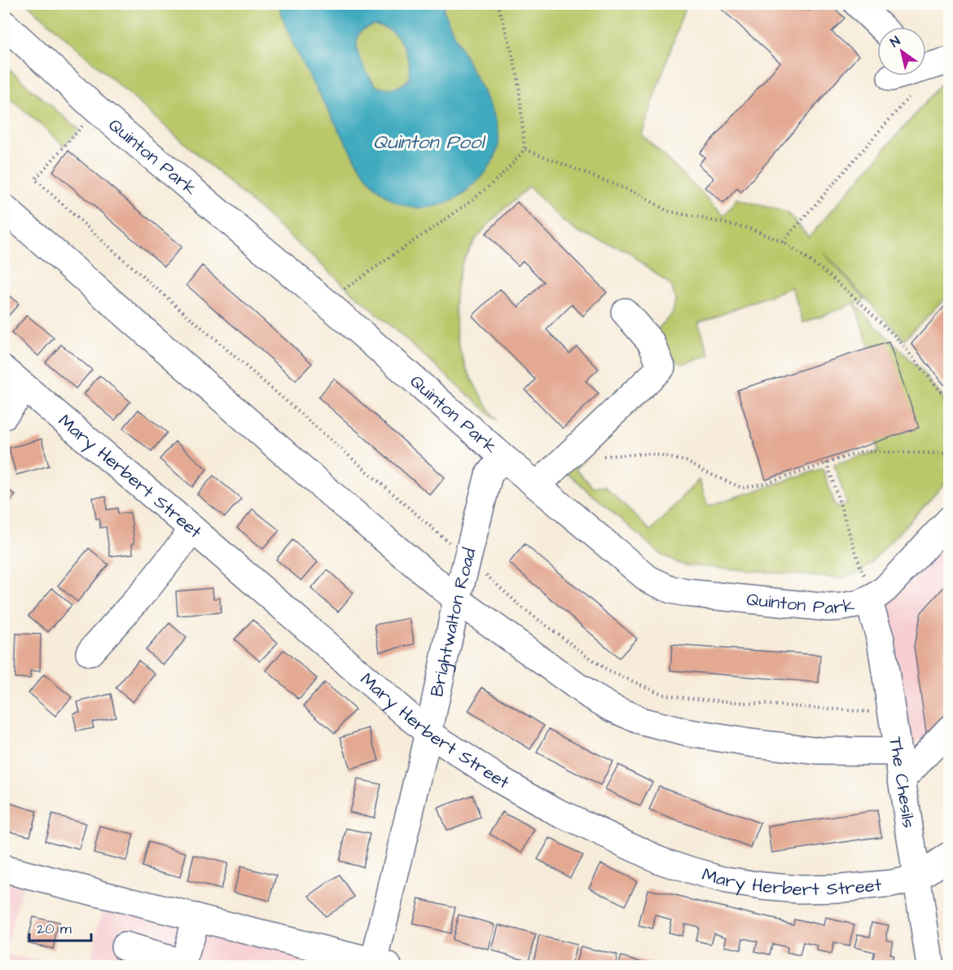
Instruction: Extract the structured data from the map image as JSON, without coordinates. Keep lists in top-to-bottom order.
{
  "streets": {
    "street": [
      "Quinton Park",
      "Mary Herbert Street",
      "Brightwalton Road",
      "The Chesils"
    ]
  },
  "crossings": [
    ["Quinton Park", "Brightwalton Road"],
    ["Quinton Park", "The Chesils"],
    ["Mary Herbert Street", "Brightwalton Road"],
    ["Mary Herbert Street", "The Chesils"]
  ],
  "water": ["Quinton Pool"],
  "scale_bar": "20 m",
  "north": "top left"
}
